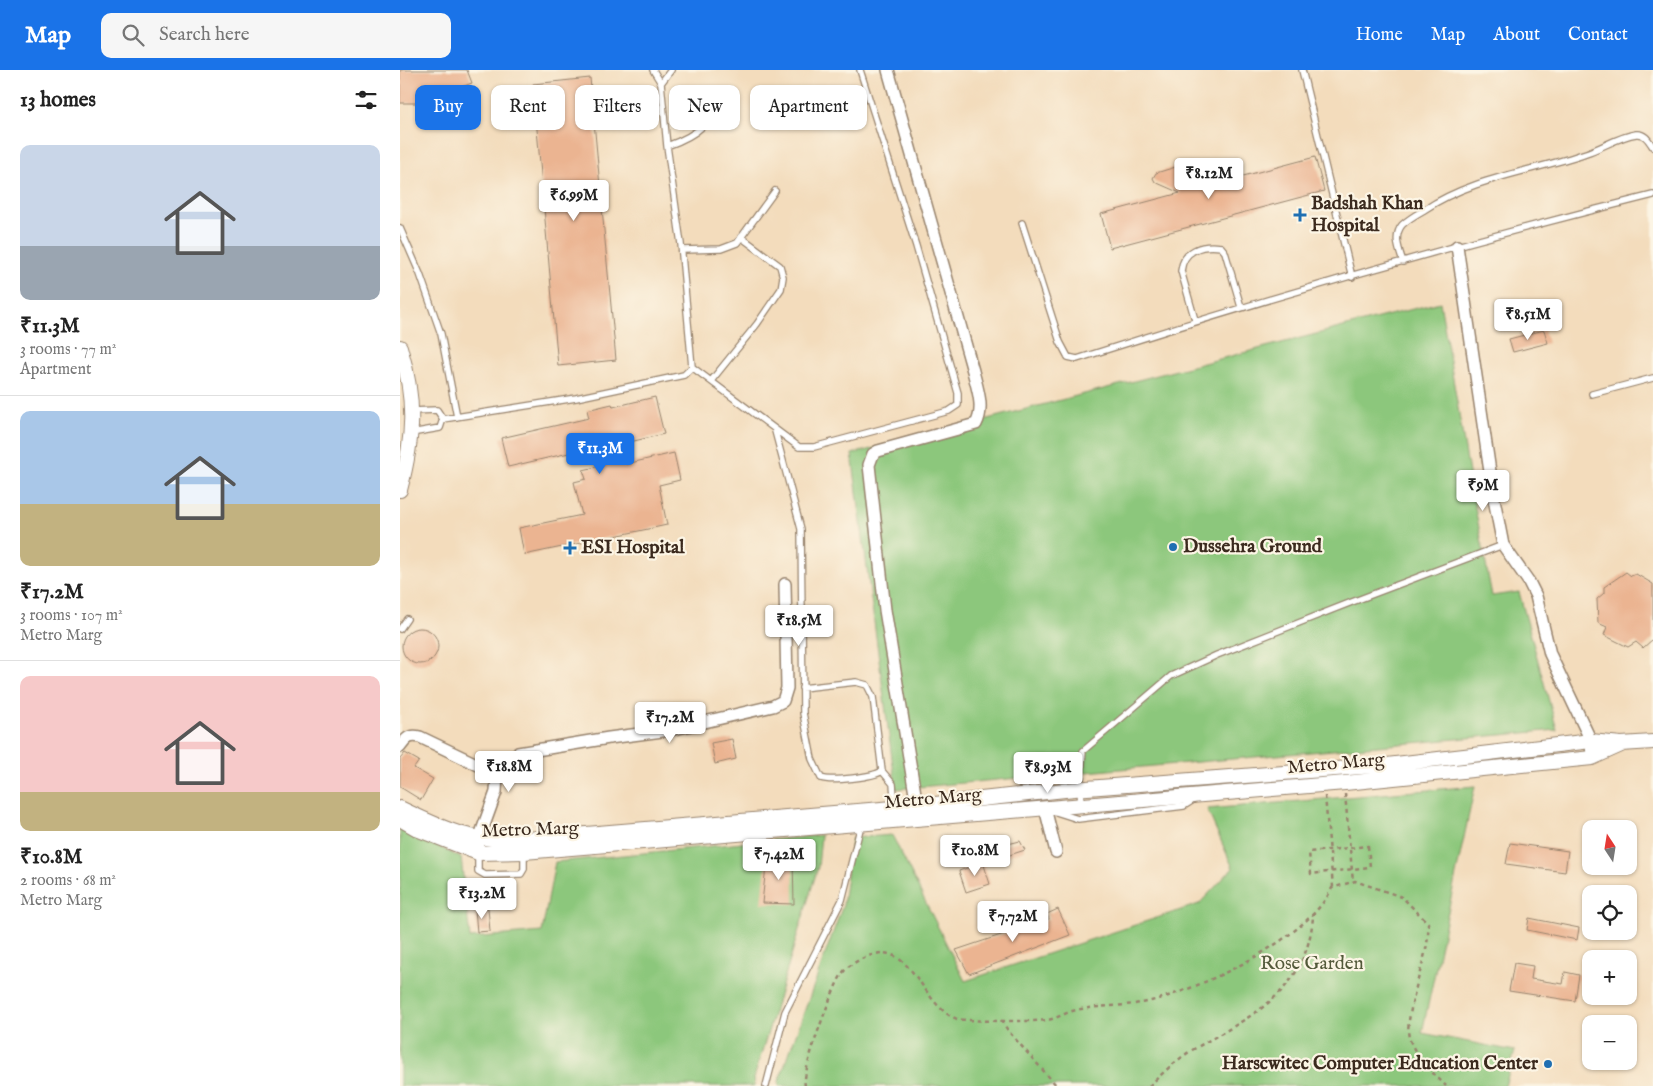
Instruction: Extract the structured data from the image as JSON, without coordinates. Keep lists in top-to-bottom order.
{
  "streets": {
    "street": ["Metro Marg"]
  },
  "parks": ["Rose Garden"],
  "places": {
    "health": ["Badshah Khan Hospital", "ESI Hospital"],
    "other": ["Dussehra Ground", "Harscwitec Computer Education Center"]
  },
  "north": "top",
  "page": {
    "header": "Map",
    "search": "Search here",
    "nav": [
      "Home",
      "Map",
      "About",
      "Contact"
    ],
    "heading": "13 homes",
    "chip": [
      "Buy",
      "Rent",
      "Filters",
      "New",
      "Apartment"
    ],
    "list": [
      {
        "name": "₹11.3M",
        "note": "3 rooms · 77 m² · Apartment"
      },
      {
        "name": "₹17.2M",
        "note": "3 rooms · 107 m² · Metro Marg"
      },
      {
        "name": "₹10.8M",
        "note": "2 rooms · 68 m² · Metro Marg"
      }
    ],
    "price": [
      "₹8.12M",
      "₹6.99M",
      "₹8.51M",
      "₹11.3M",
      "₹9M",
      "₹18.5M",
      "₹17.2M",
      "₹18.8M",
      "₹8.93M",
      "₹10.8M",
      "₹7.42M",
      "₹13.2M",
      "₹7.72M"
    ],
    "map_buttons": ["+", "−"]
  }
}
